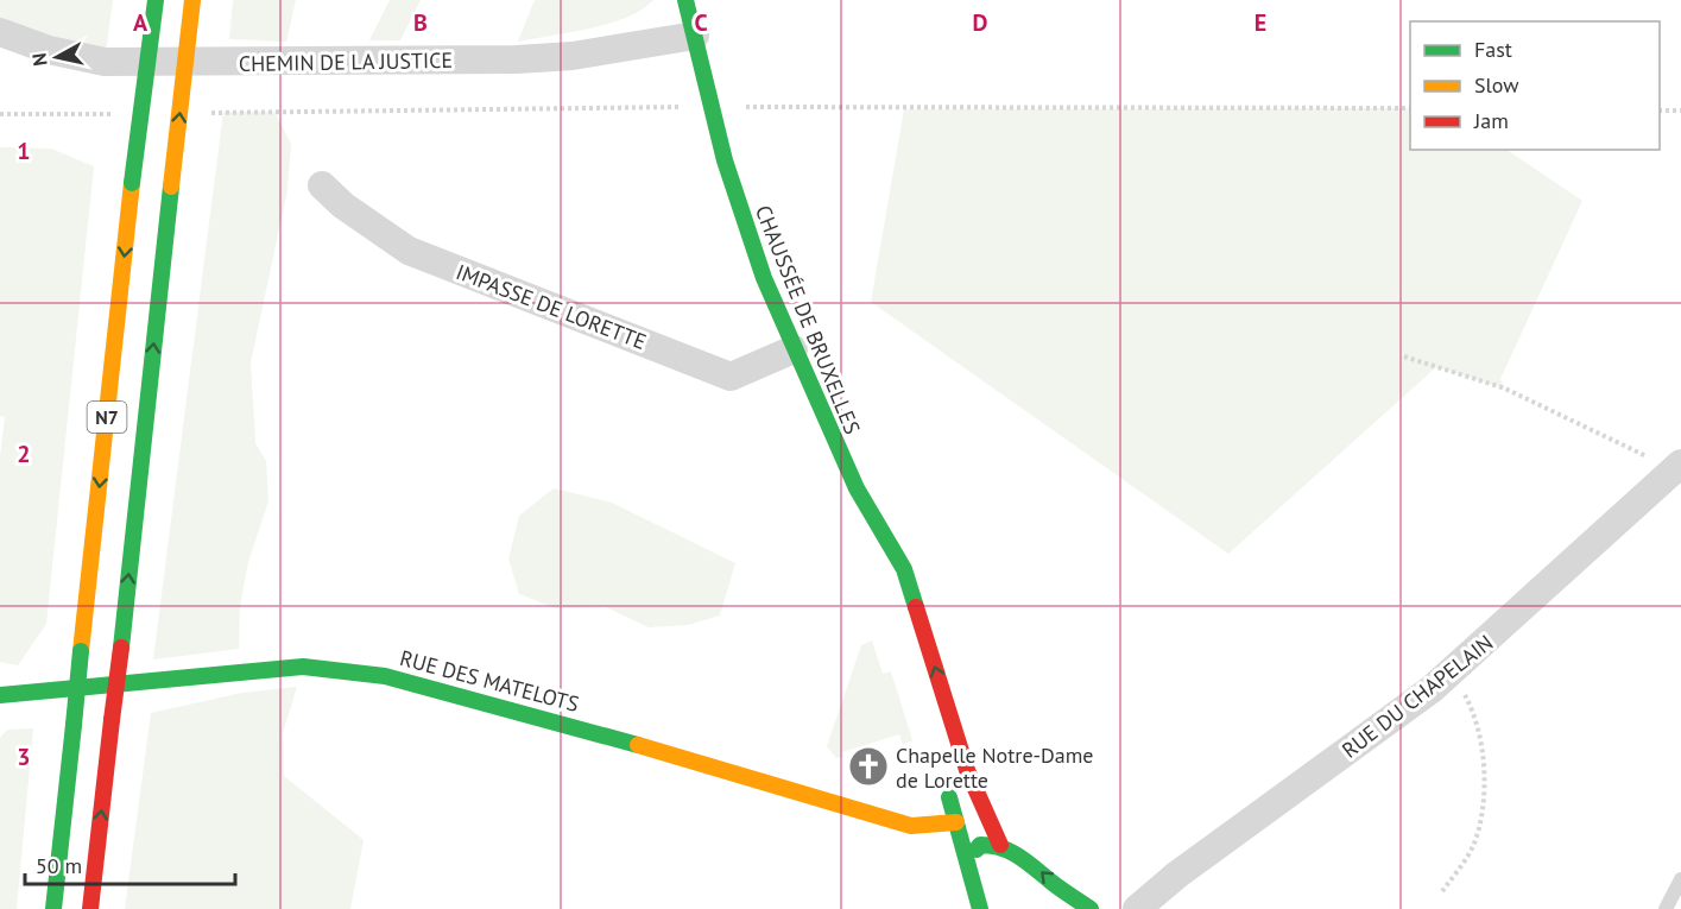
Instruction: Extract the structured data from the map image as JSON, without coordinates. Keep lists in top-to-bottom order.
{
  "streets": {
    "main road": ["CHAUSSÉE DE BRUXELLES", "N7", "RUE DES MATELOTS"],
    "street": ["CHEMIN DE LA JUSTICE", "IMPASSE DE LORETTE", "RUE DU CHAPELAIN"]
  },
  "crossings": [
    ["CHEMIN DE LA JUSTICE", "CHAUSSÉE DE BRUXELLES"],
    ["IMPASSE DE LORETTE", "CHAUSSÉE DE BRUXELLES"]
  ],
  "places": {
    "church": ["Chapelle Notre-Dame de Lorette"]
  },
  "legend": ["Fast", "Slow", "Jam"],
  "scale_bar": "50 m",
  "north": "left",
  "grid": {
    "columns": [
      "A",
      "B",
      "C",
      "D",
      "E"
    ],
    "rows": ["1", "2", "3"]
  }
}
